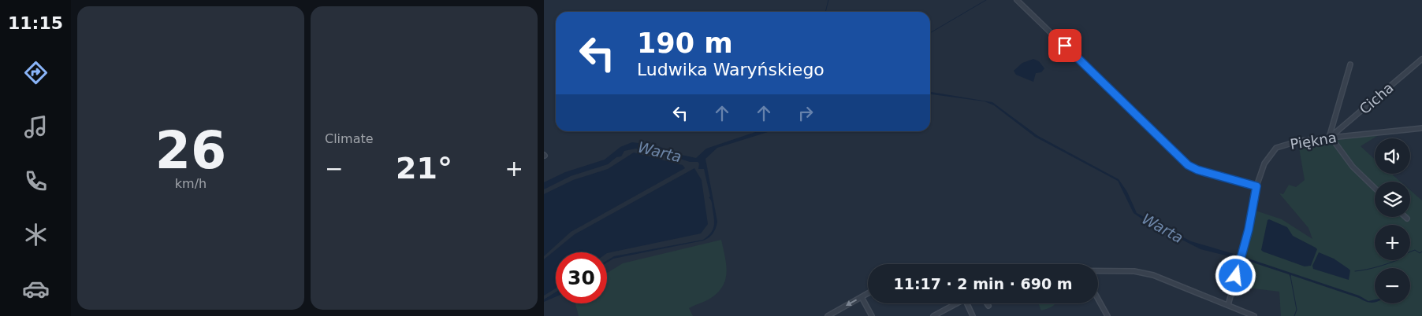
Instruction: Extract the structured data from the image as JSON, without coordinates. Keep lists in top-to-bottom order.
{
  "streets": {
    "street": ["Cicha", "Piękna"]
  },
  "crossings": [
    ["Cicha", "Piękna"]
  ],
  "water": ["Warta"],
  "page": {
    "tabs": "11:15",
    "tile": [
      ["26", "km/h"],
      "Climate"
    ],
    "turn": ["190 m", "Ludwika Waryńskiego"],
    "map_buttons": ["+", "−"],
    "heat": ["−", "21°", "+"],
    "limit": "30",
    "trip": "11:17 · 2 min · 690 m"
  }
}
